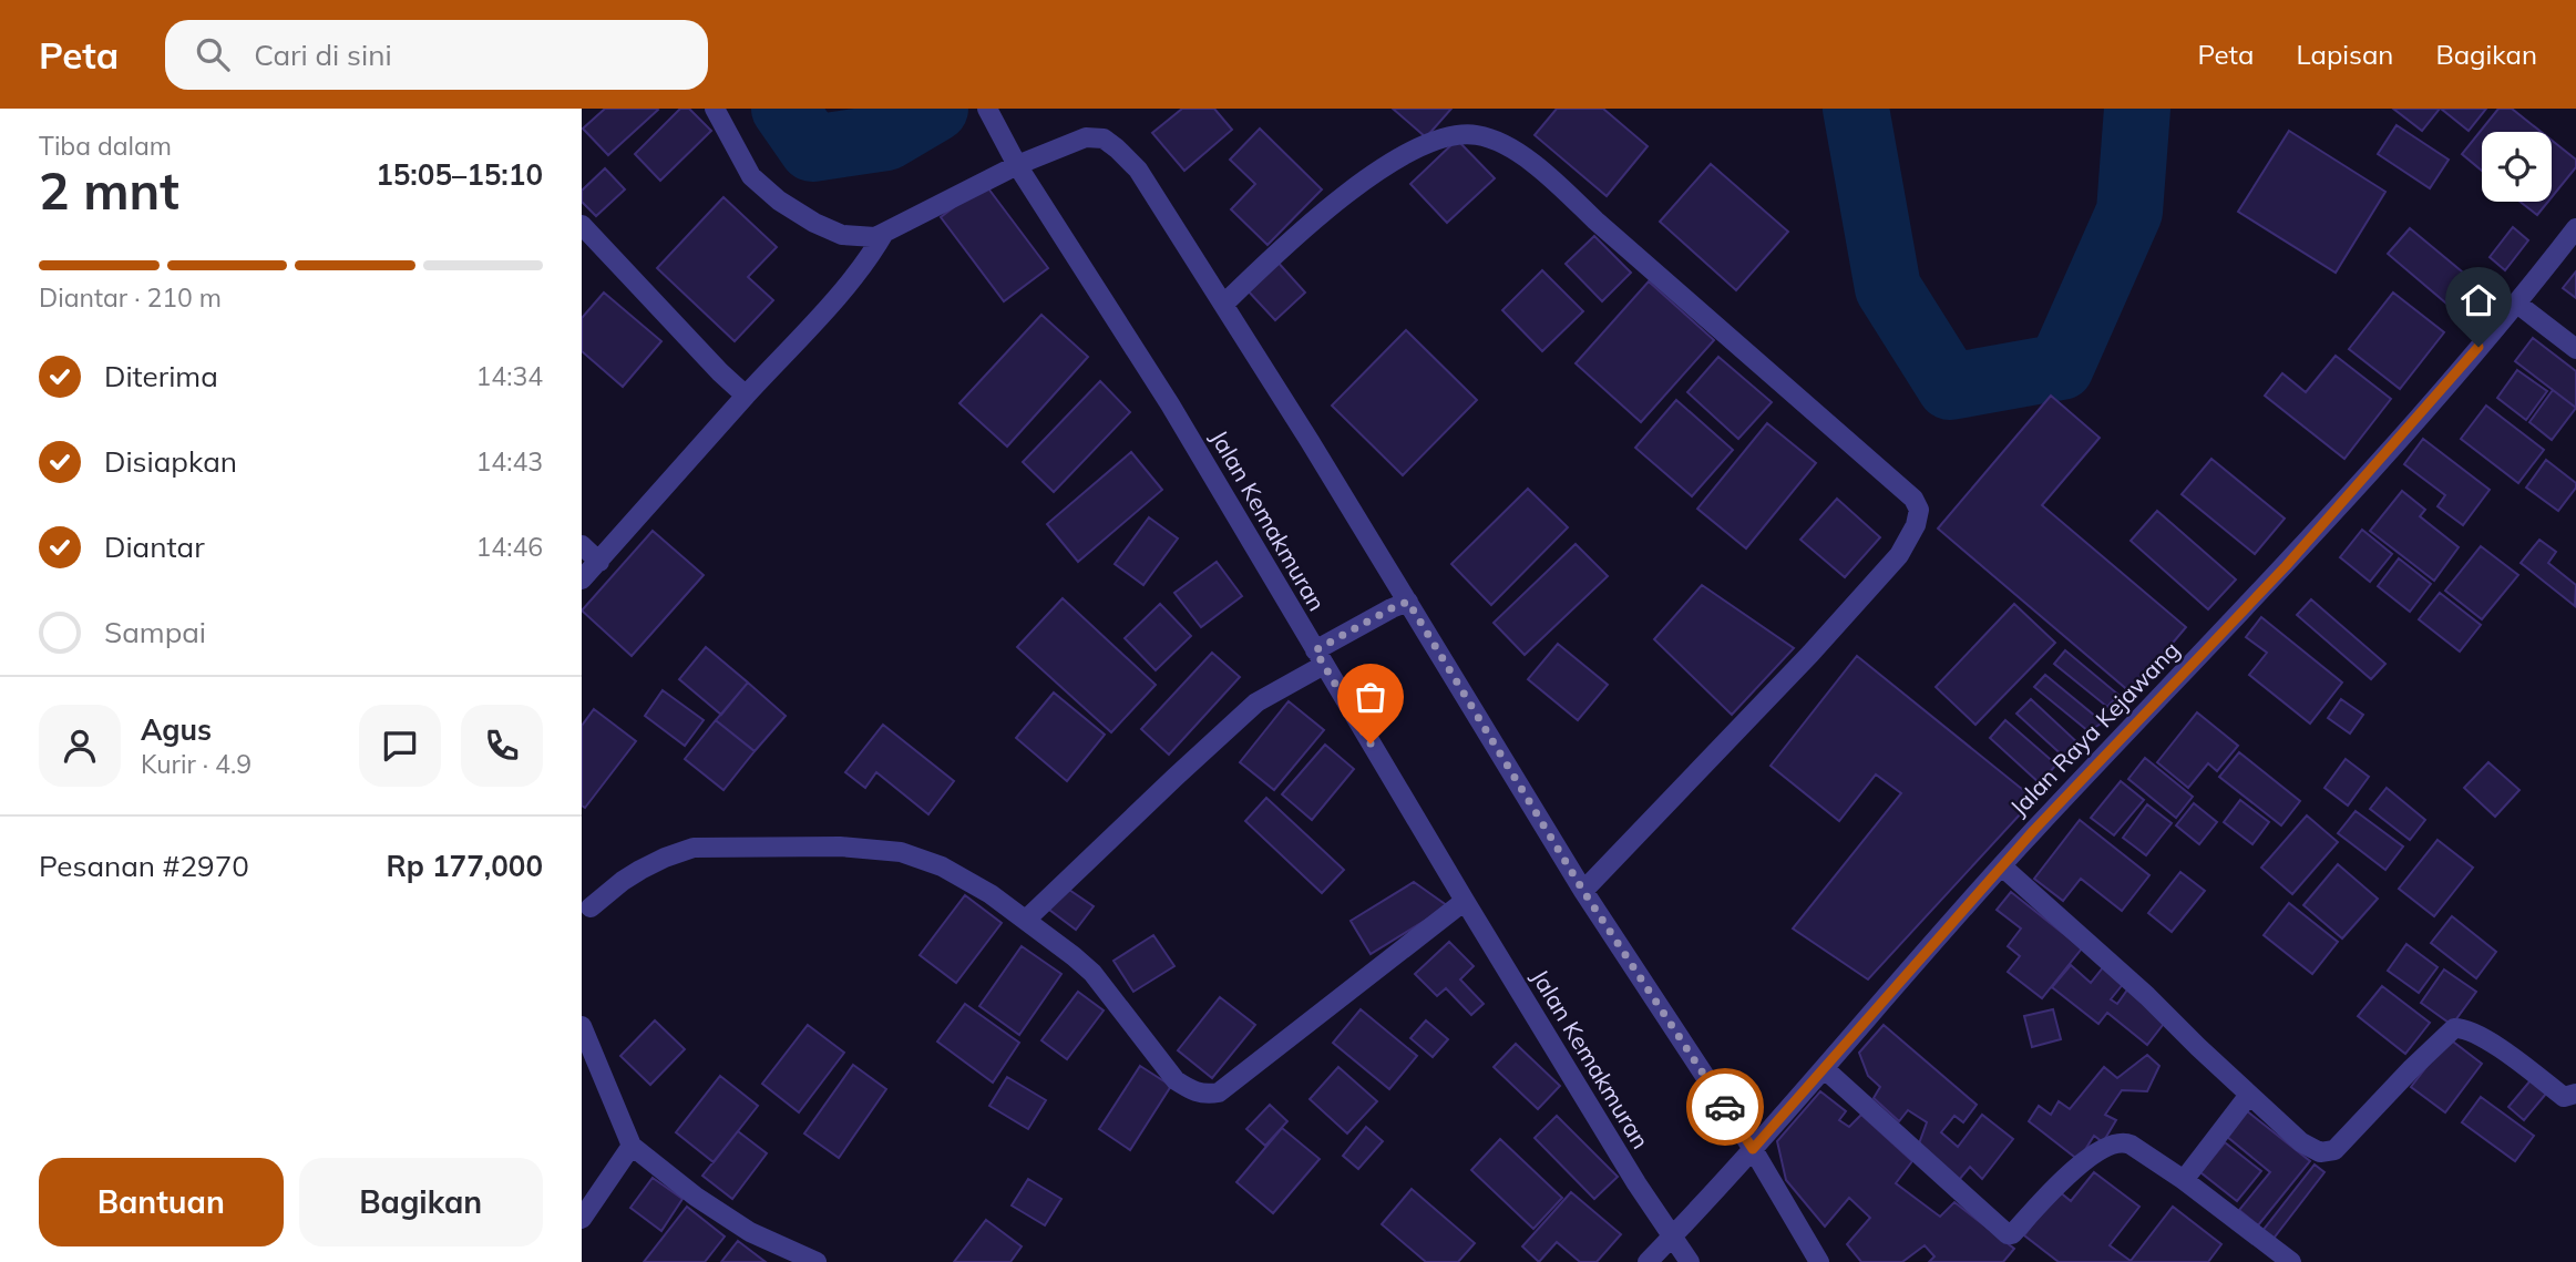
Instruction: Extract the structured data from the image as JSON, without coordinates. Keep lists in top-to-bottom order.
{
  "streets": {
    "street": ["Jalan Kemakmuran", "Jalan Raya Kejawang"]
  },
  "crossings": [
    ["Jalan Kemakmuran", "Jalan Raya Kejawang"]
  ],
  "page": {
    "header": "Peta",
    "search": "Cari di sini",
    "nav": ["Peta", "Lapisan", "Bagikan"],
    "heading": ["2 mnt", "Tiba dalam", "15:05–15:10"],
    "panel": [
      "Agus",
      "Kurir · 4.9",
      "Pesanan #2970",
      "Rp 177,000"
    ],
    "bar": "Diantar · 210 m",
    "list": [
      ["Diterima", "14:34"],
      ["Disiapkan", "14:43"],
      ["Diantar", "14:46"],
      "Sampai"
    ],
    "buttons": ["Bantuan", "Bagikan"]
  }
}
